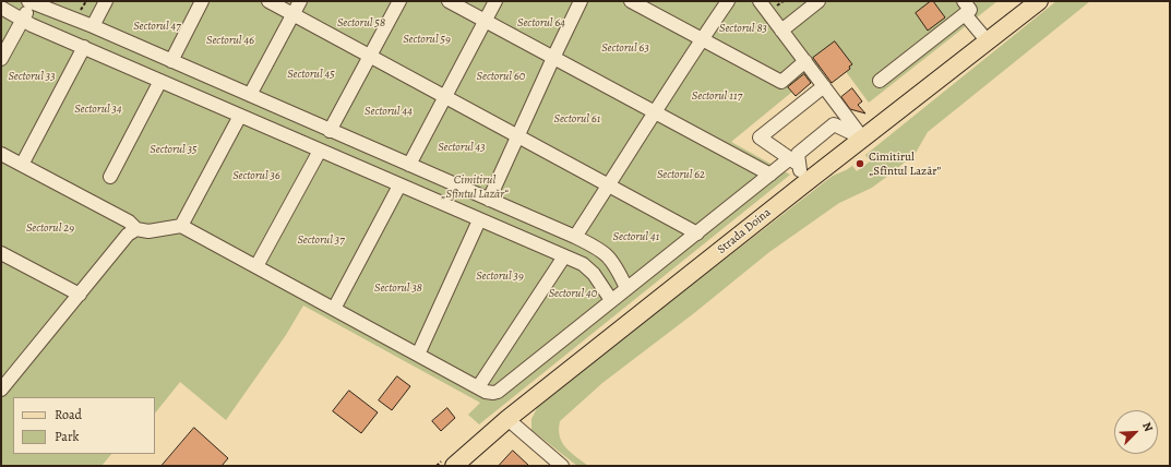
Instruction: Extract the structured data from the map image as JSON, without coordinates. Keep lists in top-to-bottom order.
{
  "streets": {
    "main road": ["Strada Doina"]
  },
  "parks": [
    "Sectorul 58",
    "Sectorul 64",
    "Sectorul 47",
    "Sectorul 83",
    "Sectorul 59",
    "Sectorul 46",
    "Sectorul 63",
    "Sectorul 45",
    "Sectorul 33",
    "Sectorul 60",
    "Sectorul 117",
    "Sectorul 34",
    "Sectorul 44",
    "Sectorul 61",
    "Sectorul 43",
    "Sectorul 35",
    "Sectorul 62",
    "Sectorul 36",
    "Cimitirul „Sfîntul Lazăr“",
    "Sectorul 29",
    "Sectorul 41",
    "Sectorul 37",
    "Sectorul 39",
    "Sectorul 38",
    "Sectorul 40"
  ],
  "places": ["Cimitirul „Sfîntul Lazăr”"],
  "legend": ["Road", "Park"],
  "north": "top right"
}
